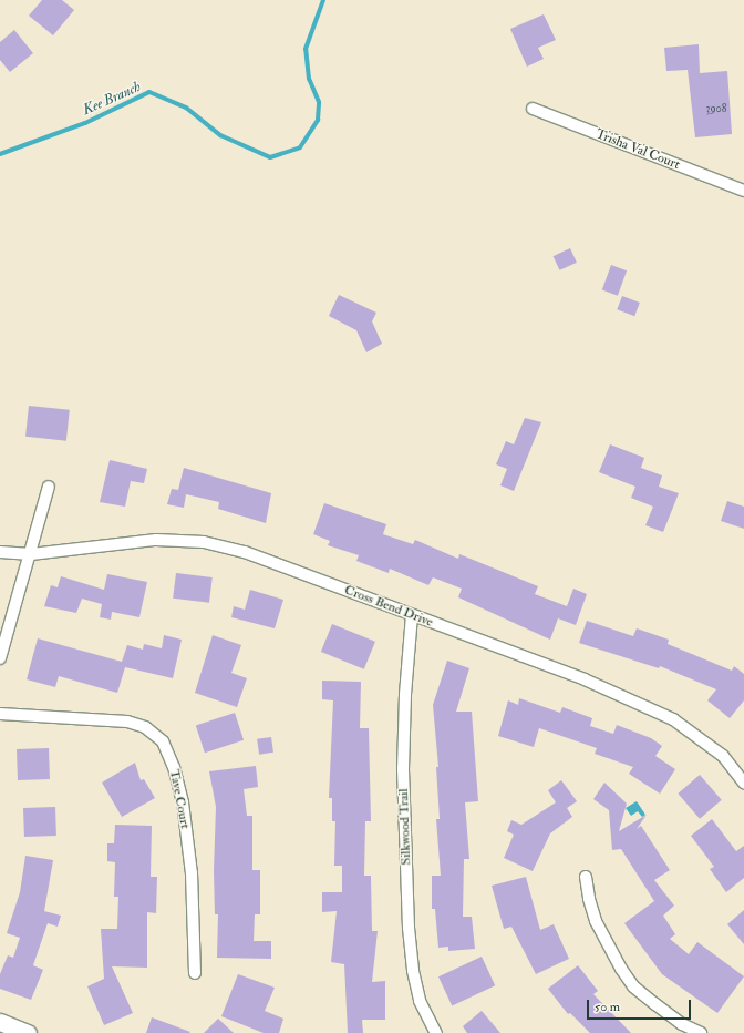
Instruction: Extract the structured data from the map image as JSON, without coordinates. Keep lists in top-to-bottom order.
{
  "streets": {
    "street": [
      "Trisha Val Court",
      "Cross Bend Drive",
      "Tave Court",
      "Silkwood Trail"
    ]
  },
  "crossings": [
    ["Cross Bend Drive", "Silkwood Trail"]
  ],
  "water": ["Kee Branch"],
  "house_numbers": ["3908"],
  "scale_bar": "50 m"
}
